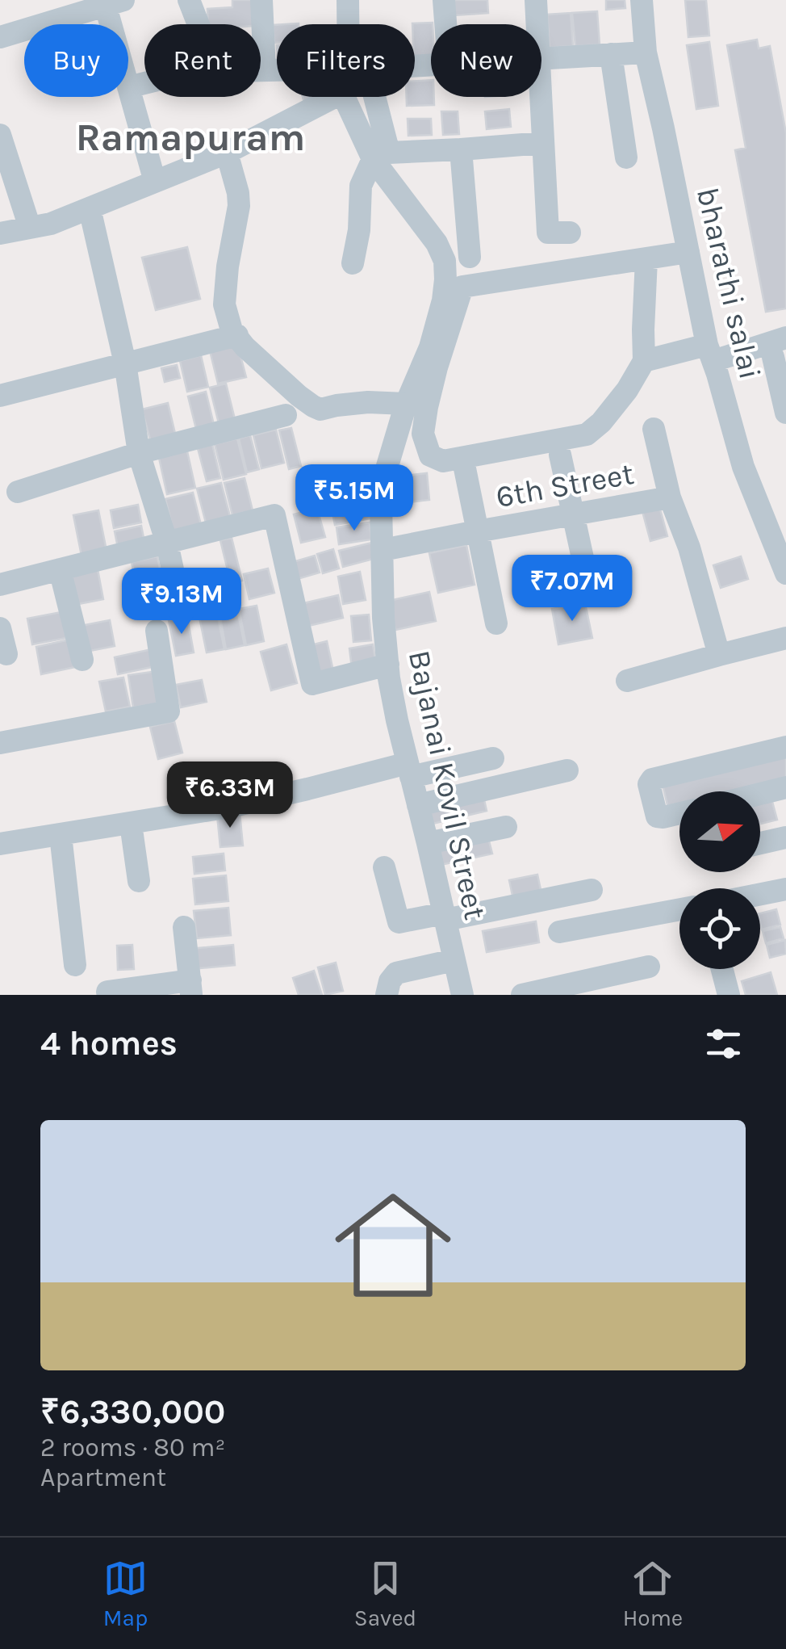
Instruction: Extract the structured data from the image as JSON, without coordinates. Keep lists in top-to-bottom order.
{
  "streets": {
    "street": ["bharathi salai", "6th Street", "Bajanai Kovil Street"]
  },
  "crossings": [
    ["6th Street", "Bajanai Kovil Street"]
  ],
  "districts": ["Ramapuram"],
  "north": "right",
  "page": {
    "chip": [
      "Buy",
      "Rent",
      "Filters",
      "New"
    ],
    "price": [
      "₹5.15M",
      "₹7.07M",
      "₹9.13M",
      "₹6.33M"
    ],
    "heading": "4 homes",
    "list": [
      {
        "name": "₹6,330,000",
        "note": "2 rooms · 80 m² · Apartment"
      }
    ],
    "tabs": ["Map", "Saved", "Home"]
  }
}
